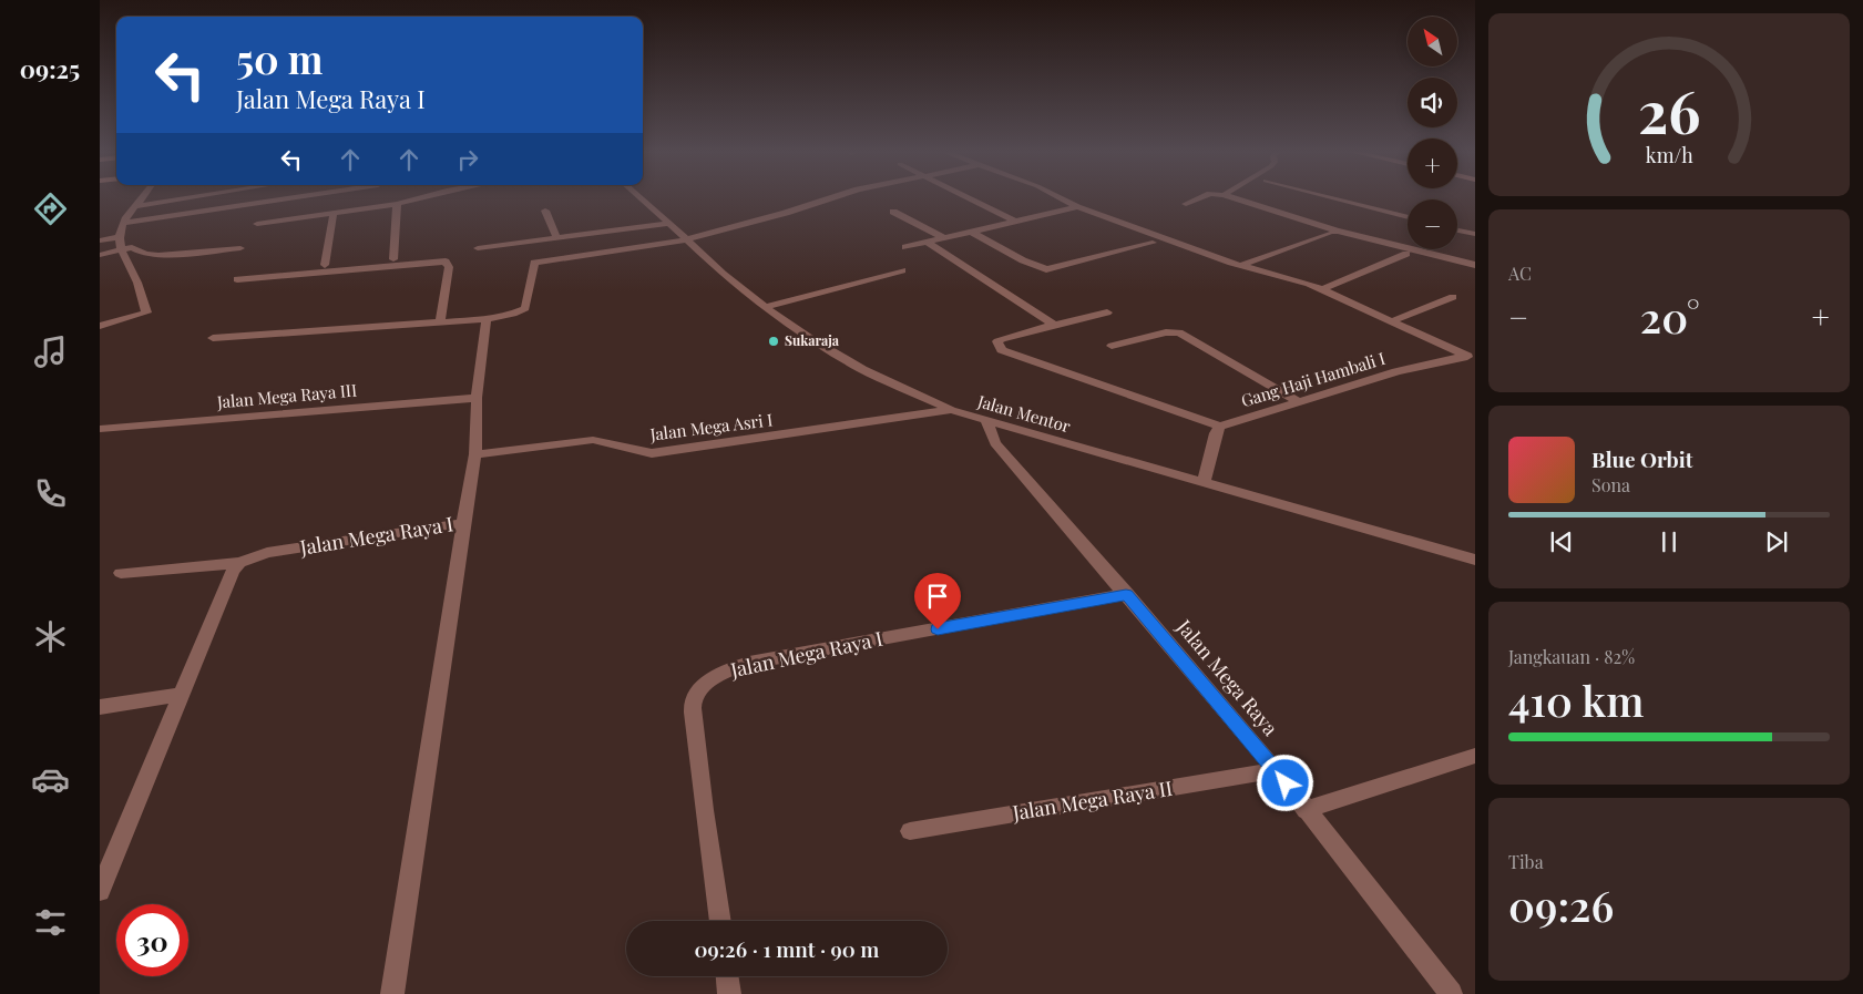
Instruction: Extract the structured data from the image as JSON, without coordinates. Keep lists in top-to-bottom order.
{
  "streets": {
    "street": [
      "Gang Haji Hambali I",
      "Jalan Mega Raya III",
      "Jalan Mentor",
      "Jalan Mega Asri I",
      "Jalan Mega Raya I",
      "Jalan Mega Raya",
      "Jalan Mega Raya II"
    ]
  },
  "crossings": [
    ["Jalan Mentor", "Jalan Mega Asri I"],
    ["Jalan Mentor", "Jalan Mega Raya"],
    ["Jalan Mega Raya I", "Jalan Mega Raya"],
    ["Jalan Mega Raya", "Jalan Mega Raya II"]
  ],
  "places": ["Sukaraja"],
  "north": "top left",
  "page": {
    "tabs": "09:25",
    "map_buttons": ["+", "−"],
    "turn": ["50 m", "Jalan Mega Raya I"],
    "tile": [
      "AC",
      ["Jangkauan · 82%", "410 km"],
      ["Tiba", "09:26"]
    ],
    "heat": ["−", "20°", "+"],
    "song": ["Blue Orbit", "Sona"],
    "limit": "30",
    "trip": "09:26 · 1 mnt · 90 m",
    "gauge": ["26", "km/h"]
  }
}
